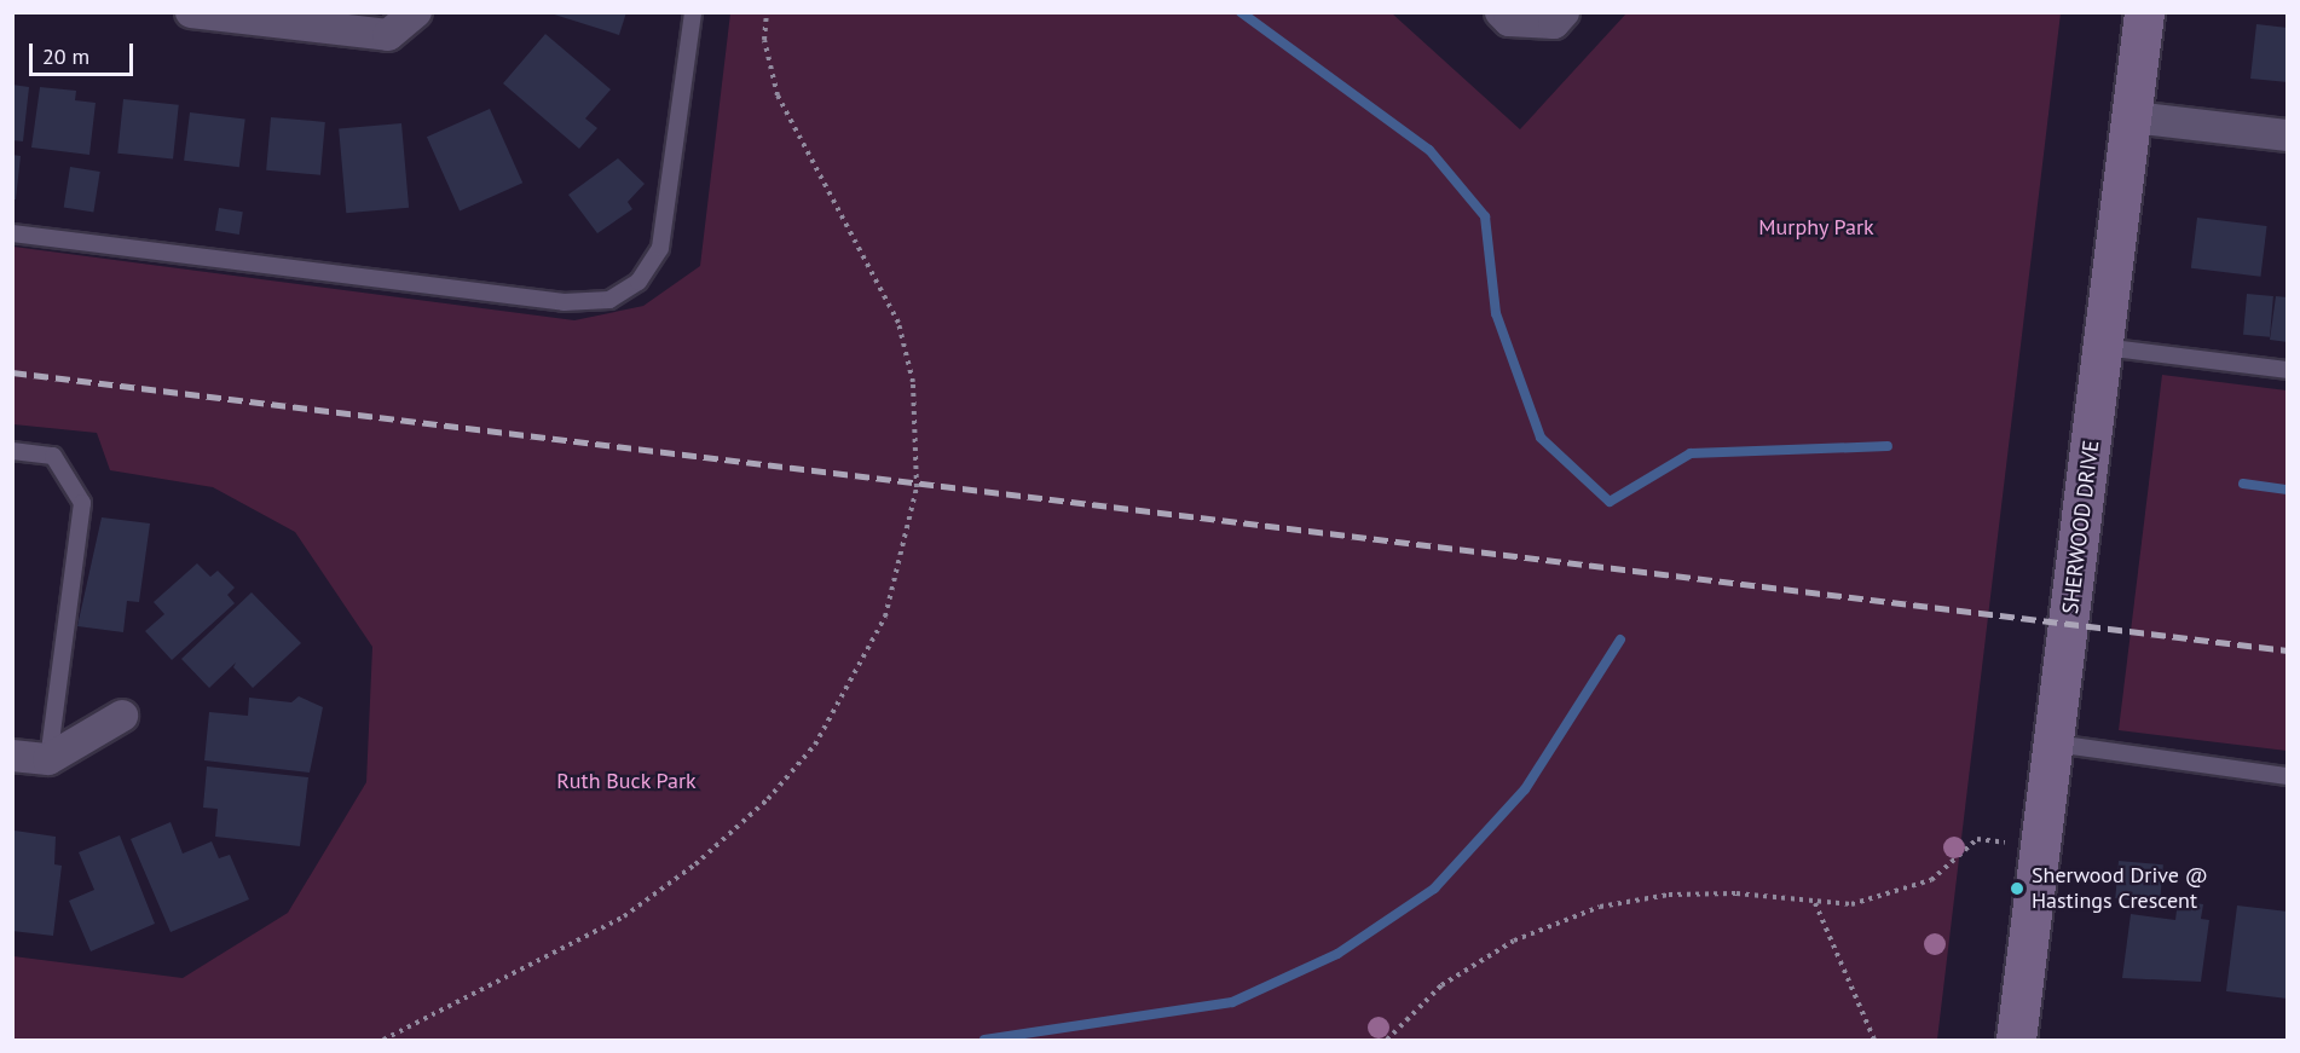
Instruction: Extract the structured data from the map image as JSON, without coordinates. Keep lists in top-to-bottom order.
{
  "streets": {
    "street": ["SHERWOOD DRIVE"]
  },
  "parks": ["Murphy Park", "Ruth Buck Park"],
  "places": ["Sherwood Drive @ Hastings Crescent"],
  "scale_bar": "20 m"
}
